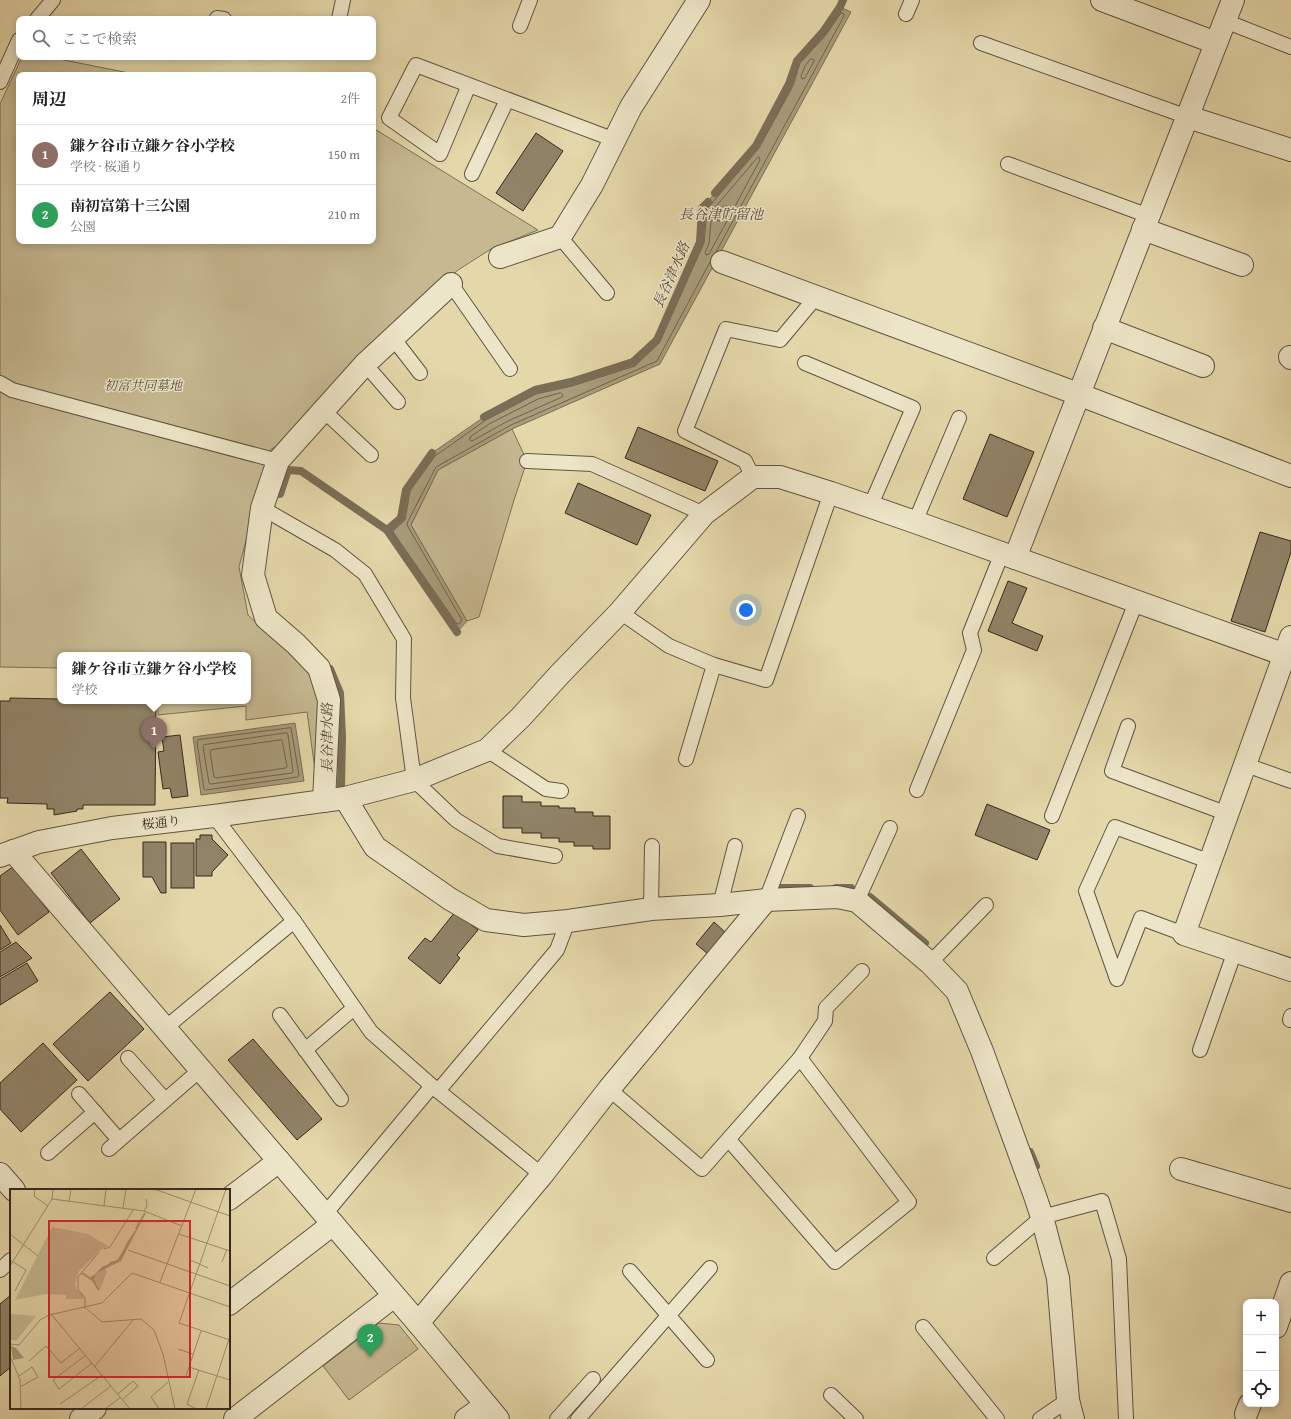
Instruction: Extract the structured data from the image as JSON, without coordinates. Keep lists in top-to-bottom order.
{
  "streets": {
    "street": ["桜通り"]
  },
  "water": ["長谷津貯留池", "長谷津水路"],
  "parks": ["初富共同墓地"],
  "page": {
    "search": "ここで検索",
    "heading": ["周辺", "2件"],
    "list": [
      {
        "mark": "1",
        "name": "鎌ケ谷市立鎌ケ谷小学校",
        "note": "学校 · 桜通り",
        "value": "150 m"
      },
      {
        "mark": "2",
        "name": "南初富第十三公園",
        "note": "公園",
        "value": "210 m"
      }
    ],
    "popup": ["鎌ケ谷市立鎌ケ谷小学校", "学校"],
    "pins": ["1", "2"],
    "map_buttons": ["+", "−"]
  }
}
